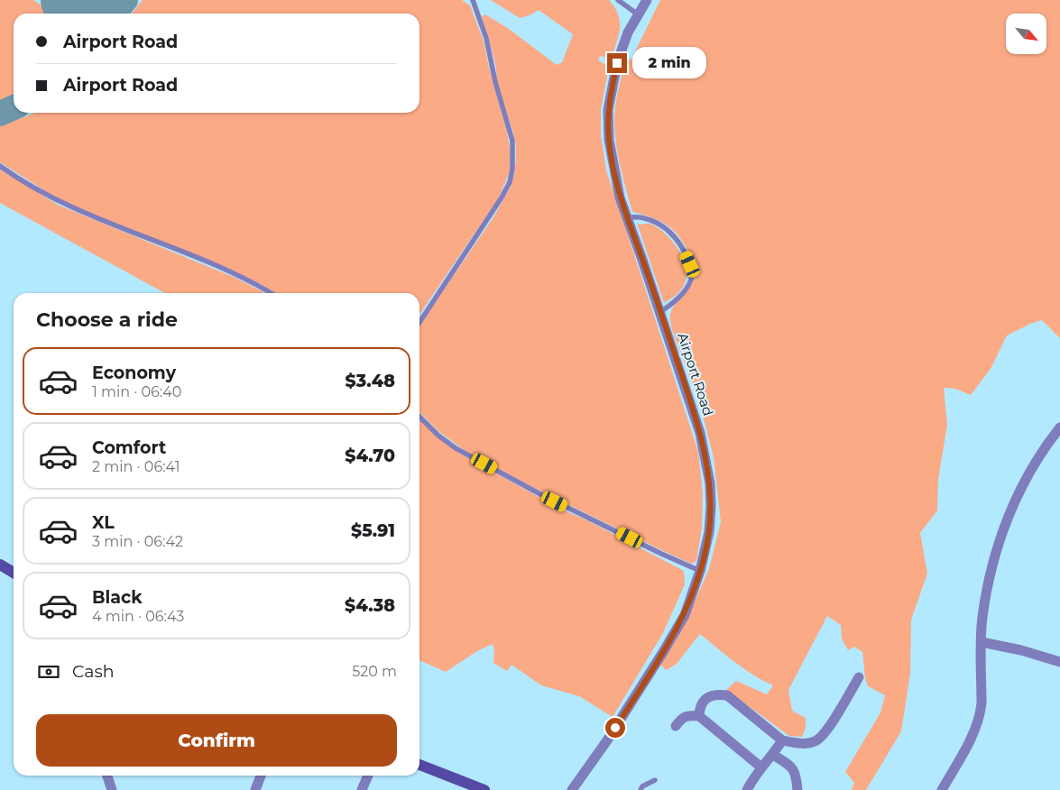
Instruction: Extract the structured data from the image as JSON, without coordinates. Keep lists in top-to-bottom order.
{
  "streets": {
    "street": ["Airport Road"]
  },
  "north": "bottom right",
  "page": {
    "banner": ["Airport Road", "Airport Road"],
    "bubble": "2 min",
    "heading": "Choose a ride",
    "list": [
      {
        "name": "Economy",
        "note": "1 min · 06:40",
        "value": "$3.48"
      },
      {
        "name": "Comfort",
        "note": "2 min · 06:41",
        "value": "$4.70"
      },
      {
        "name": "XL",
        "note": "3 min · 06:42",
        "value": "$5.91"
      },
      {
        "name": "Black",
        "note": "4 min · 06:43",
        "value": "$4.38"
      }
    ],
    "pay": ["Cash", "520 m"],
    "buttons": "Confirm"
  }
}
